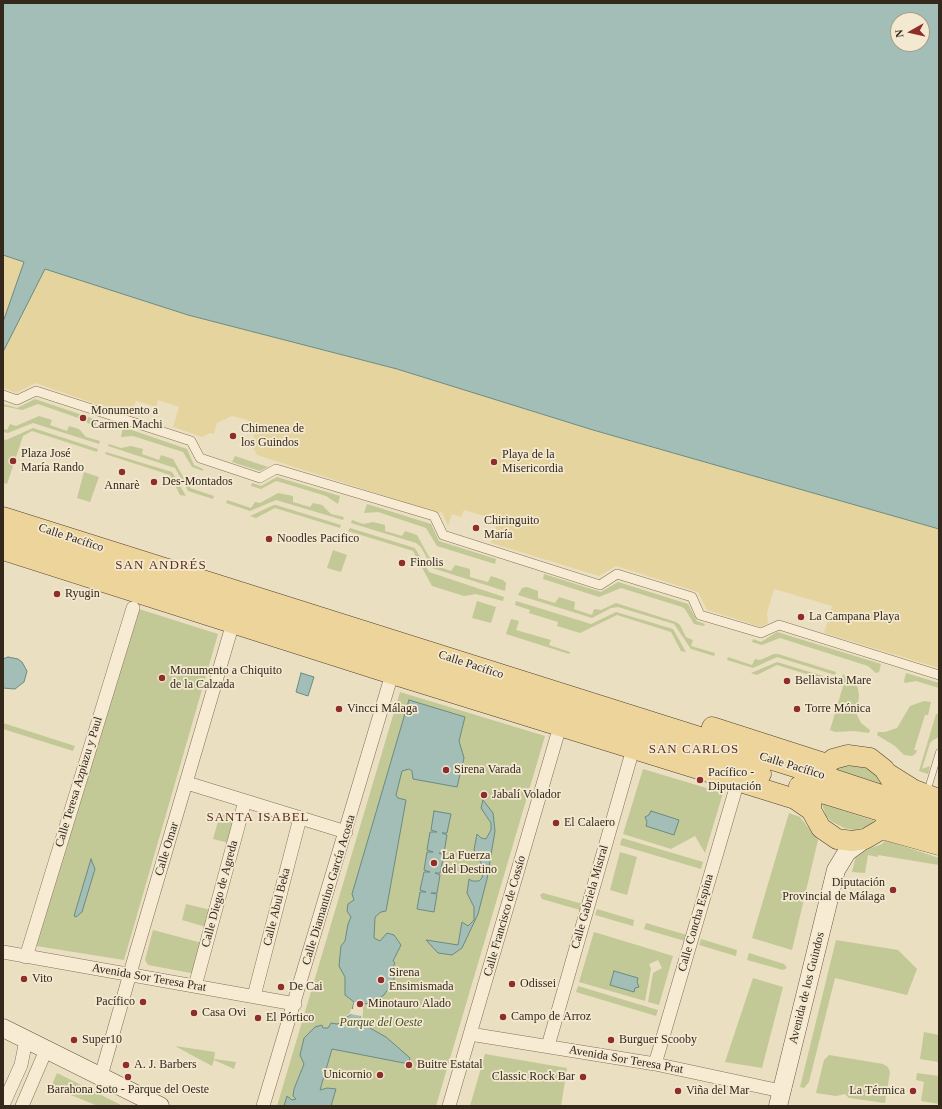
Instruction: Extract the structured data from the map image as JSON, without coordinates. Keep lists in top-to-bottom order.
{
  "streets": {
    "main road": ["Calle Pacífico", "Avenida de los Guindos"],
    "street": [
      "Calle Teresa Azpiazu y Paul",
      "Calle Omar",
      "Calle Diamantino García Acosta",
      "Calle Diego de Agreda",
      "Calle Gabriela Mistral",
      "Calle Abul Beka",
      "Calle Francisco de Cossío",
      "Calle Concha Espina",
      "Avenida Sor Teresa Prat"
    ]
  },
  "crossings": [
    ["Calle Teresa Azpiazu y Paul", "Avenida Sor Teresa Prat"],
    ["Calle Omar", "Avenida Sor Teresa Prat"],
    ["Calle Diamantino García Acosta", "Avenida Sor Teresa Prat"],
    ["Calle Diego de Agreda", "Avenida Sor Teresa Prat"],
    ["Calle Gabriela Mistral", "Avenida Sor Teresa Prat"],
    ["Calle Abul Beka", "Avenida Sor Teresa Prat"],
    ["Calle Francisco de Cossío", "Avenida Sor Teresa Prat"],
    ["Calle Concha Espina", "Avenida Sor Teresa Prat"],
    ["Avenida Sor Teresa Prat", "Avenida de los Guindos"]
  ],
  "districts": ["SAN ANDRÉS", "SAN CARLOS", "SANTA ISABEL"],
  "parks": ["Parque del Oeste"],
  "places": [
    "Monumento a Carmen Machi",
    "Chimenea de los Guindos",
    "Plaza José María Rando",
    "Playa de la Misericordia",
    "Annarè",
    "Des-Montados",
    "Chiringuito María",
    "Noodles Pacifico",
    "Finolis",
    "Ryugin",
    "La Campana Playa",
    "Monumento a Chiquito de la Calzada",
    "Bellavista Mare",
    "Vincci Málaga",
    "Torre Mónica",
    "Sirena Varada",
    "Pacífico - Diputación",
    "Jabalí Volador",
    "El Calaero",
    "La Fuerza del Destino",
    "Diputación Provincial de Málaga",
    "Vito",
    "Sirena Ensimismada",
    "Odissei",
    "De Cai",
    "Pacífico",
    "Minotauro Alado",
    "Casa Ovi",
    "Campo de Arroz",
    "El Pórtico",
    "Super10",
    "Burguer Scooby",
    "A. J. Barbers",
    "Buitre Estatal",
    "Unicornio",
    "Barahona Soto - Parque del Oeste",
    "Classic Rock Bar",
    "Viña del Mar",
    "La Térmica"
  ],
  "north": "left"
}
